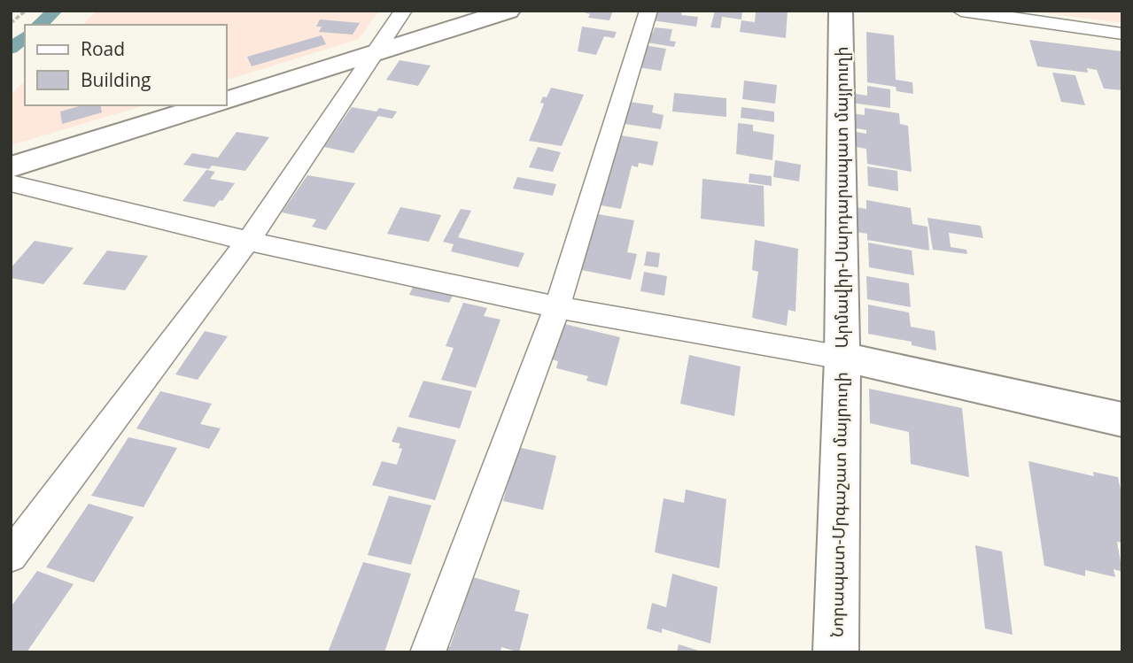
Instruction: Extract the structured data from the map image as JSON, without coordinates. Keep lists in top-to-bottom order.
{
  "streets": {
    "main road": ["Արմավիր-Սարդարապատ մայրուղի", "Նորապատ-Մրգաշատ մայրուղի"]
  },
  "crossings": [
    ["Արմավիր-Սարդարապատ մայրուղի", "Նորապատ-Մրգաշատ մայրուղի"]
  ],
  "legend": ["Road", "Building"]
}
